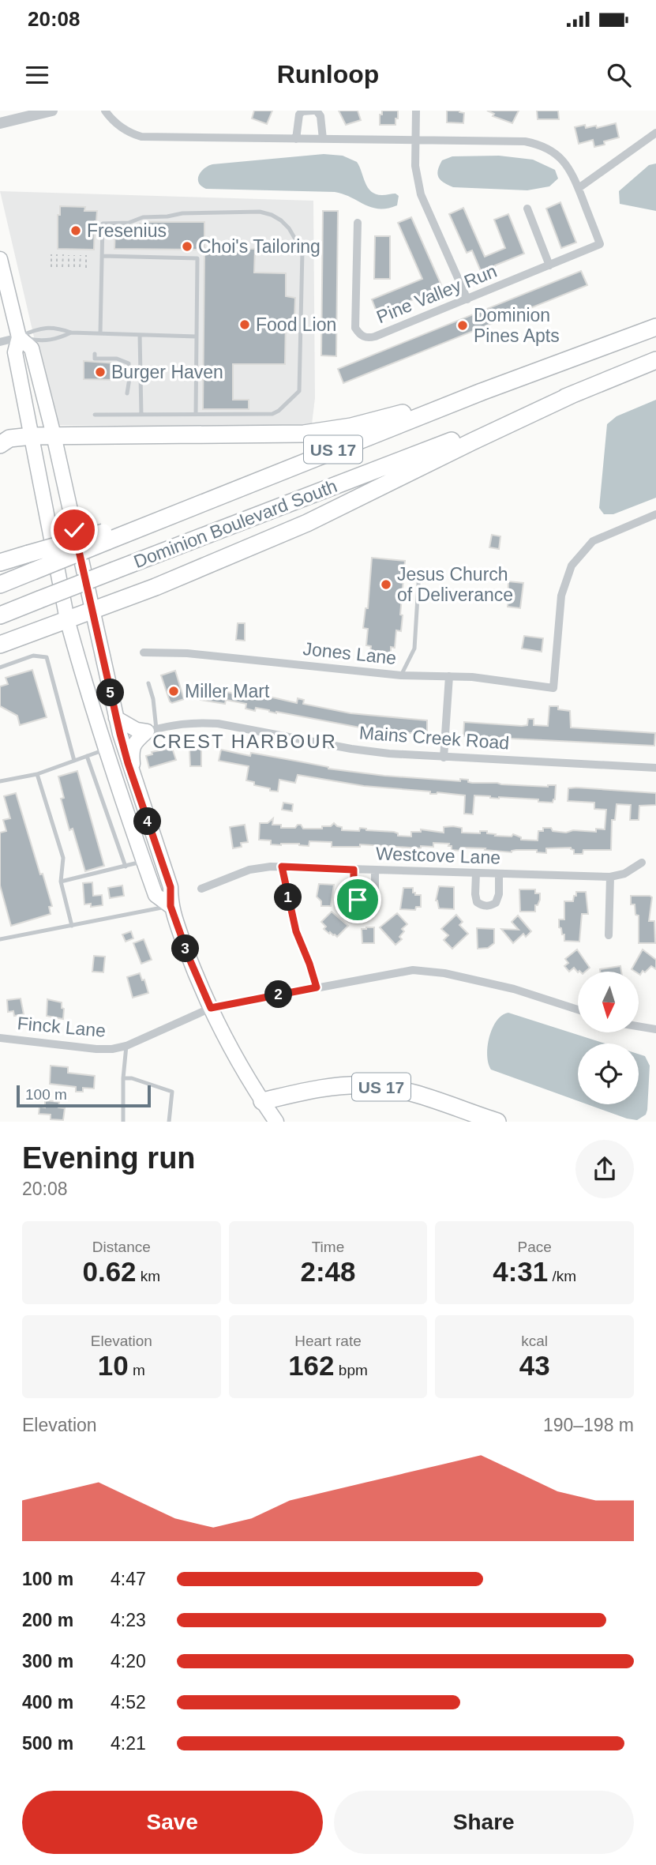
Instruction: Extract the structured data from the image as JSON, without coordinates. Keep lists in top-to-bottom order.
{
  "streets": {
    "highway": ["US 17", "Dominion Boulevard South"],
    "street": [
      "Pine Valley Run",
      "Jones Lane",
      "Mains Creek Road",
      "Westcove Lane",
      "Finck Lane"
    ]
  },
  "districts": ["CREST HARBOUR"],
  "places": [
    "Fresenius",
    "Choi's Tailoring",
    "Food Lion",
    "Dominion Pines Apts",
    "Burger Haven",
    "Jesus Church of Deliverance",
    "Miller Mart"
  ],
  "scale_bar": "100 m",
  "north": "bottom",
  "page": {
    "status": "20:08",
    "header": "Runloop",
    "pins": [
      "5",
      "4",
      "1",
      "3",
      "2"
    ],
    "scale": "100 m",
    "heading": ["Evening run", "20:08"],
    "stats": [
      ["Distance", "0.62 km"],
      ["Time", "2:48"],
      ["Pace", "4:31 /km"],
      ["Elevation", "10 m"],
      ["Heart rate", "162 bpm"],
      ["kcal", "43"]
    ],
    "chart": ["Elevation", "190–198 m"],
    "list": [
      {
        "name": "100 m",
        "note": "4:47"
      },
      {
        "name": "200 m",
        "note": "4:23"
      },
      {
        "name": "300 m",
        "note": "4:20"
      },
      {
        "name": "400 m",
        "note": "4:52"
      },
      {
        "name": "500 m",
        "note": "4:21"
      }
    ],
    "buttons": ["Save", "Share"]
  }
}
